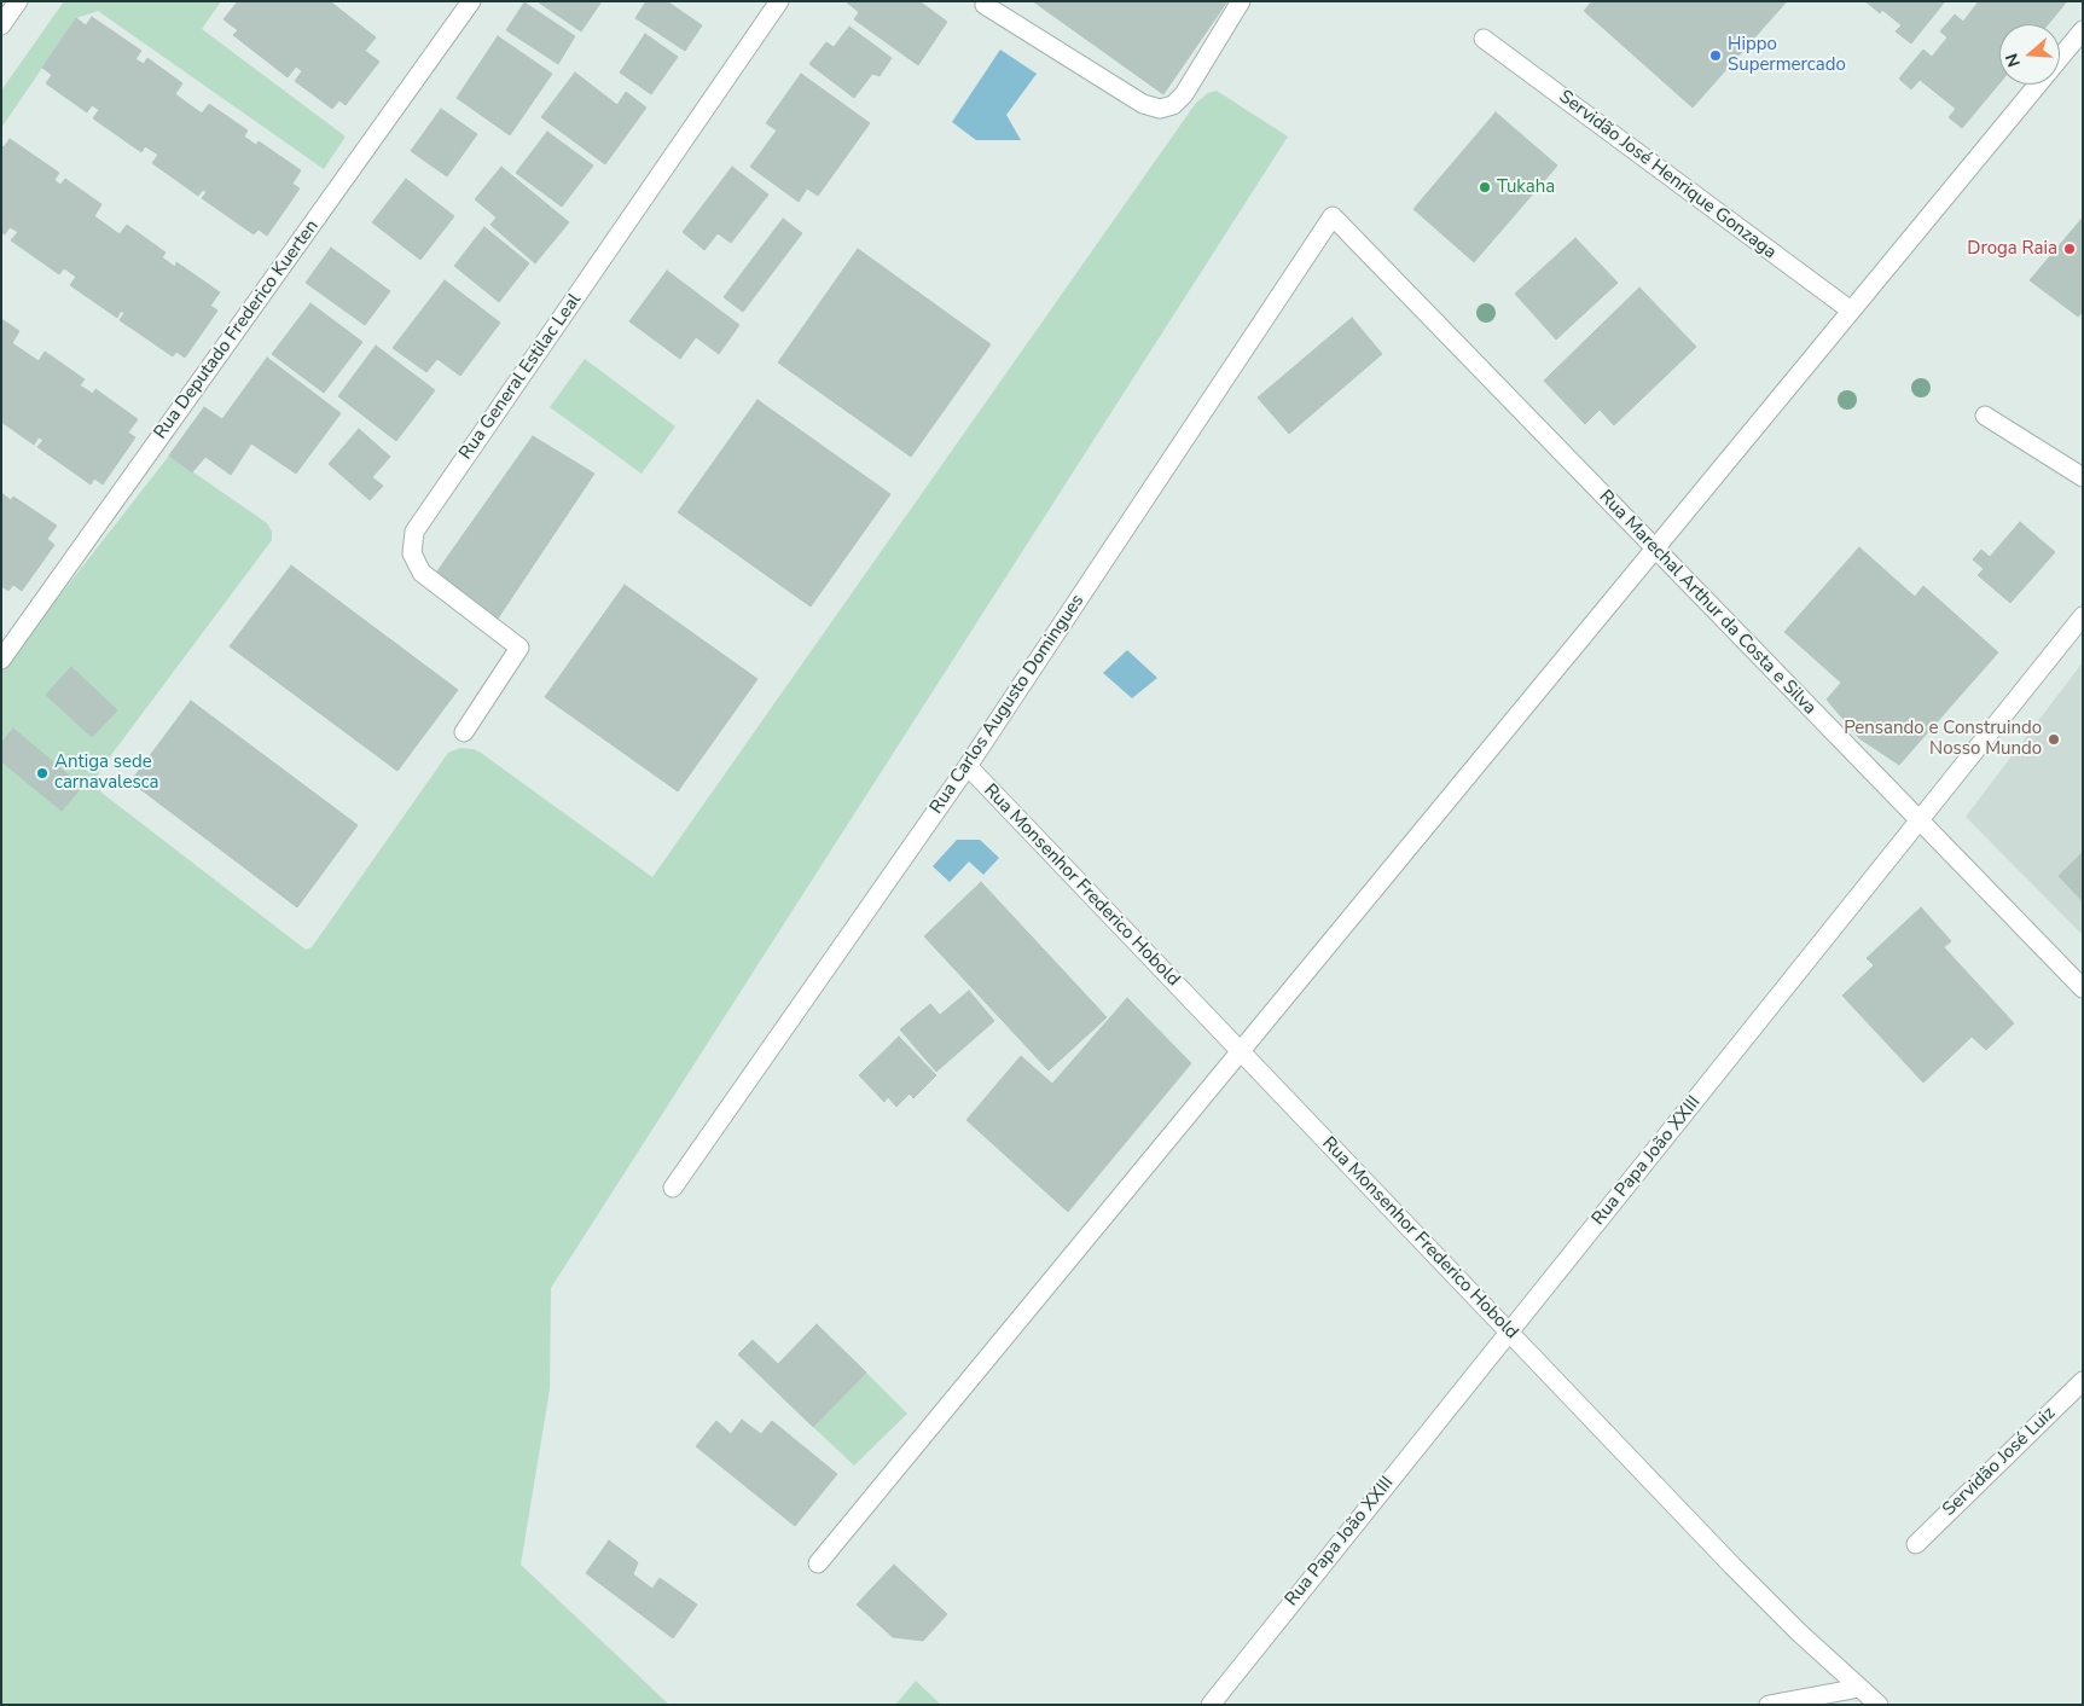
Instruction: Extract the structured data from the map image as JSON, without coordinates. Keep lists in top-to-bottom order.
{
  "streets": {
    "street": [
      "Servidão José Henrique Gonzaga",
      "Rua Deputado Frederico Kuerten",
      "Rua General Estilac Leal",
      "Rua Marechal Arthur da Costa e Silva",
      "Rua Carlos Augusto Domingues",
      "Rua Monsenhor Frederico Hobold",
      "Rua Papa João XXIII",
      "Servidão José Luiz"
    ]
  },
  "crossings": [
    ["Rua Marechal Arthur da Costa e Silva", "Rua Carlos Augusto Domingues"],
    ["Rua Marechal Arthur da Costa e Silva", "Rua Papa João XXIII"],
    ["Rua Carlos Augusto Domingues", "Rua Monsenhor Frederico Hobold"],
    ["Rua Monsenhor Frederico Hobold", "Rua Papa João XXIII"]
  ],
  "places": [
    "Hippo Supermercado",
    "Tukaha",
    "Droga Raia",
    "Pensando e Construindo Nosso Mundo",
    "Antiga sede carnavalesca"
  ],
  "north": "left"
}
